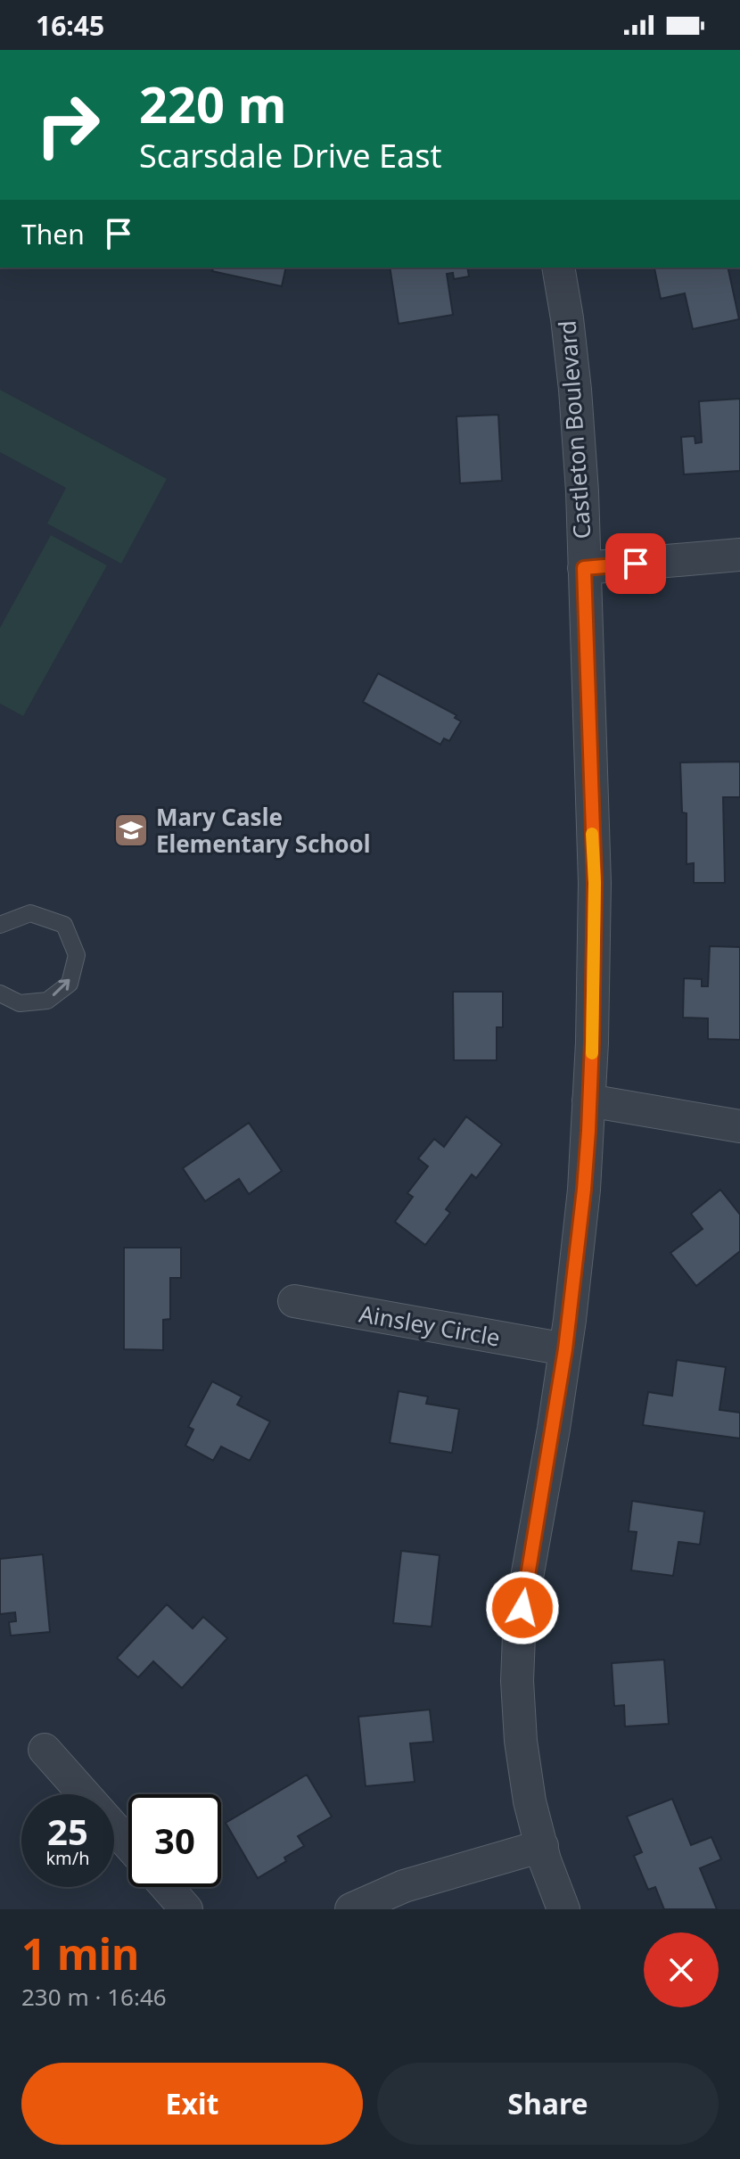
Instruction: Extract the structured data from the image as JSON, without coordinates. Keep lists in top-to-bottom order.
{
  "streets": {
    "street": ["Castleton Boulevard", "Ainsley Circle"]
  },
  "crossings": [
    ["Castleton Boulevard", "Ainsley Circle"]
  ],
  "places": {
    "school or university": ["Mary Casle Elementary School"]
  },
  "page": {
    "status": "16:45",
    "turn": ["220 m", "Scarsdale Drive East"],
    "then": "Then",
    "speed": "25 km/h",
    "limit": "30",
    "heading": ["1 min", "230 m · 16:46"],
    "buttons": ["Exit", "Share"]
  }
}
